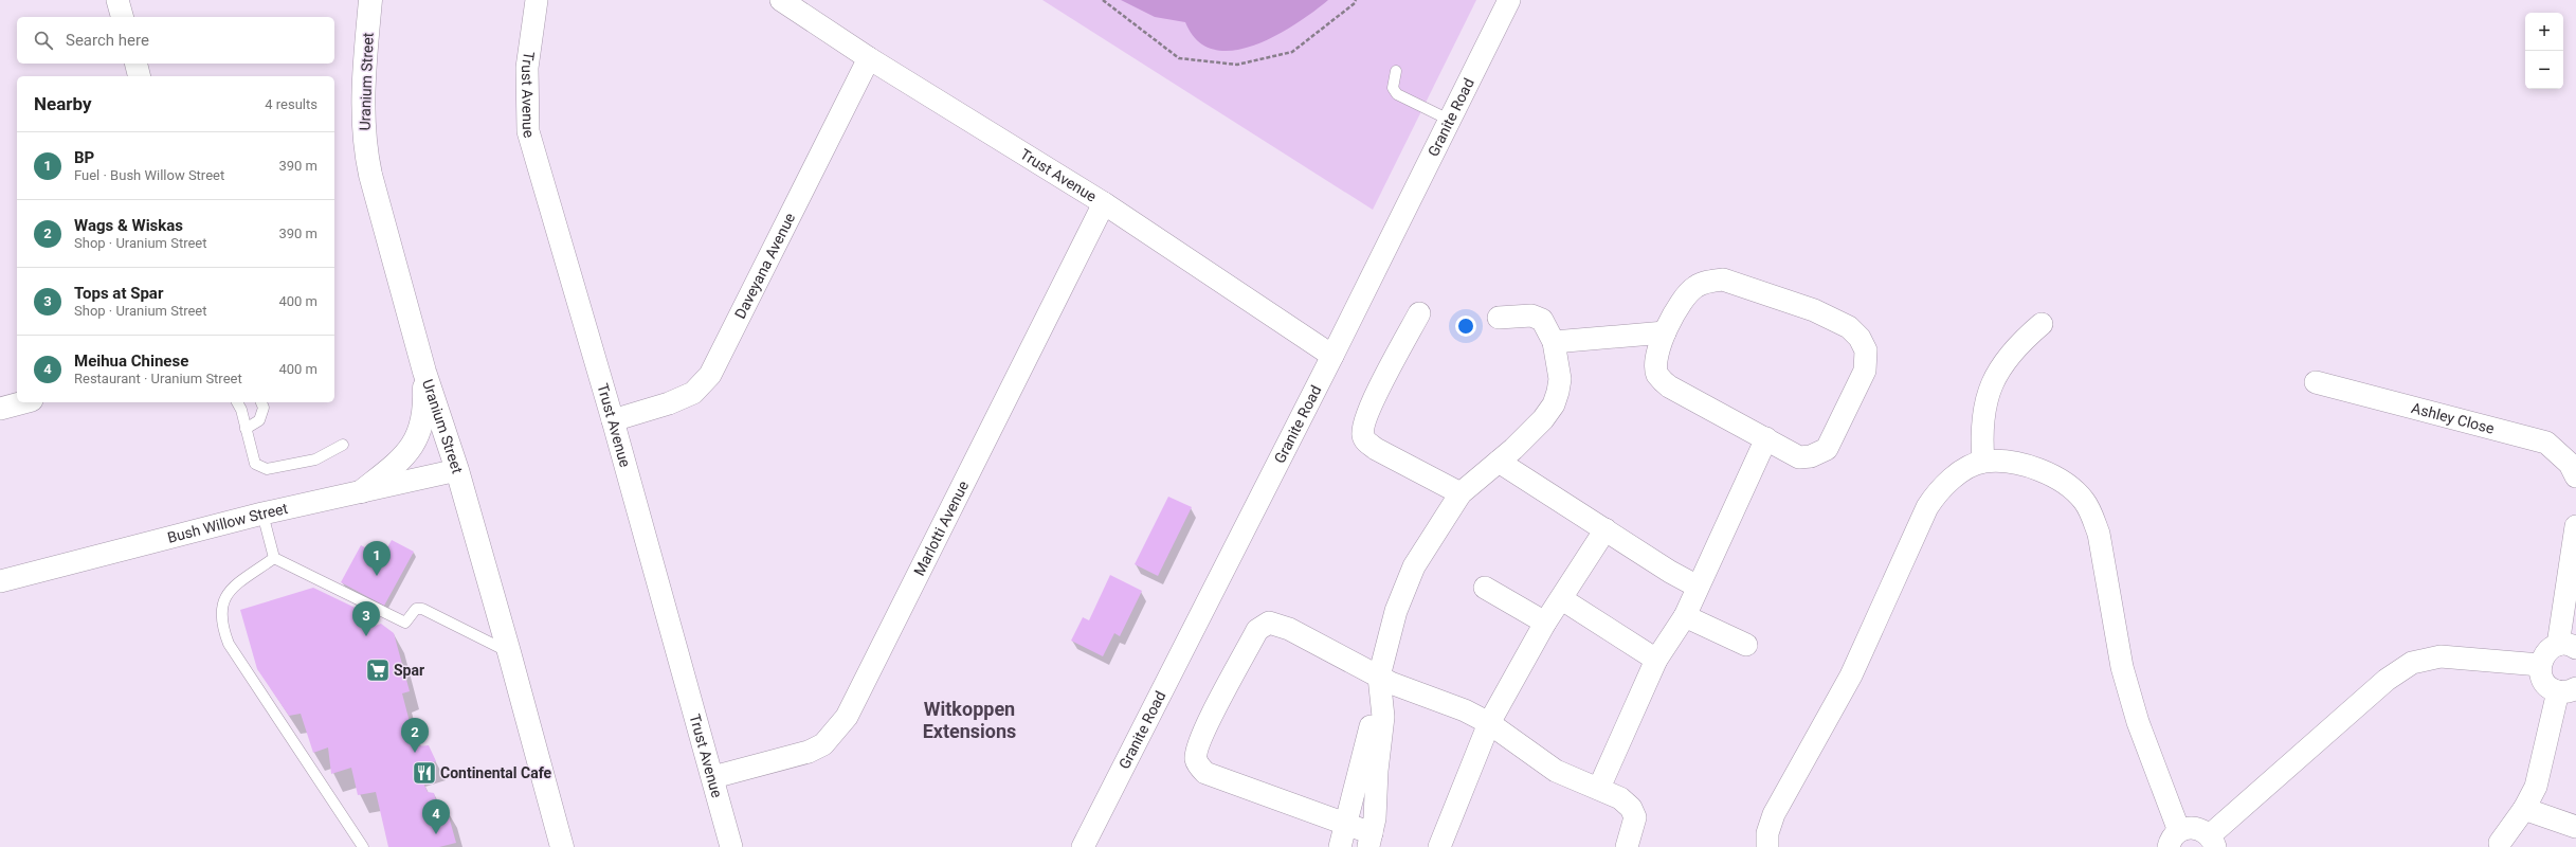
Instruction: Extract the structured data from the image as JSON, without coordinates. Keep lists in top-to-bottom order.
{
  "streets": {
    "street": [
      "Uranium Street",
      "Trust Avenue",
      "Granite Road",
      "Daveyana Avenue",
      "Ashley Close",
      "Bush Willow Street",
      "Marlotti Avenue"
    ]
  },
  "crossings": [
    ["Uranium Street", "Bush Willow Street"],
    ["Trust Avenue", "Granite Road"],
    ["Trust Avenue", "Daveyana Avenue"],
    ["Trust Avenue", "Marlotti Avenue"]
  ],
  "districts": ["Witkoppen Extensions"],
  "places": {
    "supermarket": ["Spar"],
    "restaurant": ["Continental Cafe"]
  },
  "page": {
    "map_buttons": ["+", "−"],
    "search": "Search here",
    "heading": ["Nearby", "4 results"],
    "list": [
      {
        "mark": "1",
        "name": "BP",
        "note": "Fuel · Bush Willow Street",
        "value": "390 m"
      },
      {
        "mark": "2",
        "name": "Wags & Wiskas",
        "note": "Shop · Uranium Street",
        "value": "390 m"
      },
      {
        "mark": "3",
        "name": "Tops at Spar",
        "note": "Shop · Uranium Street",
        "value": "400 m"
      },
      {
        "mark": "4",
        "name": "Meihua Chinese",
        "note": "Restaurant · Uranium Street",
        "value": "400 m"
      }
    ],
    "pins": [
      "1",
      "3",
      "2",
      "4"
    ]
  }
}
